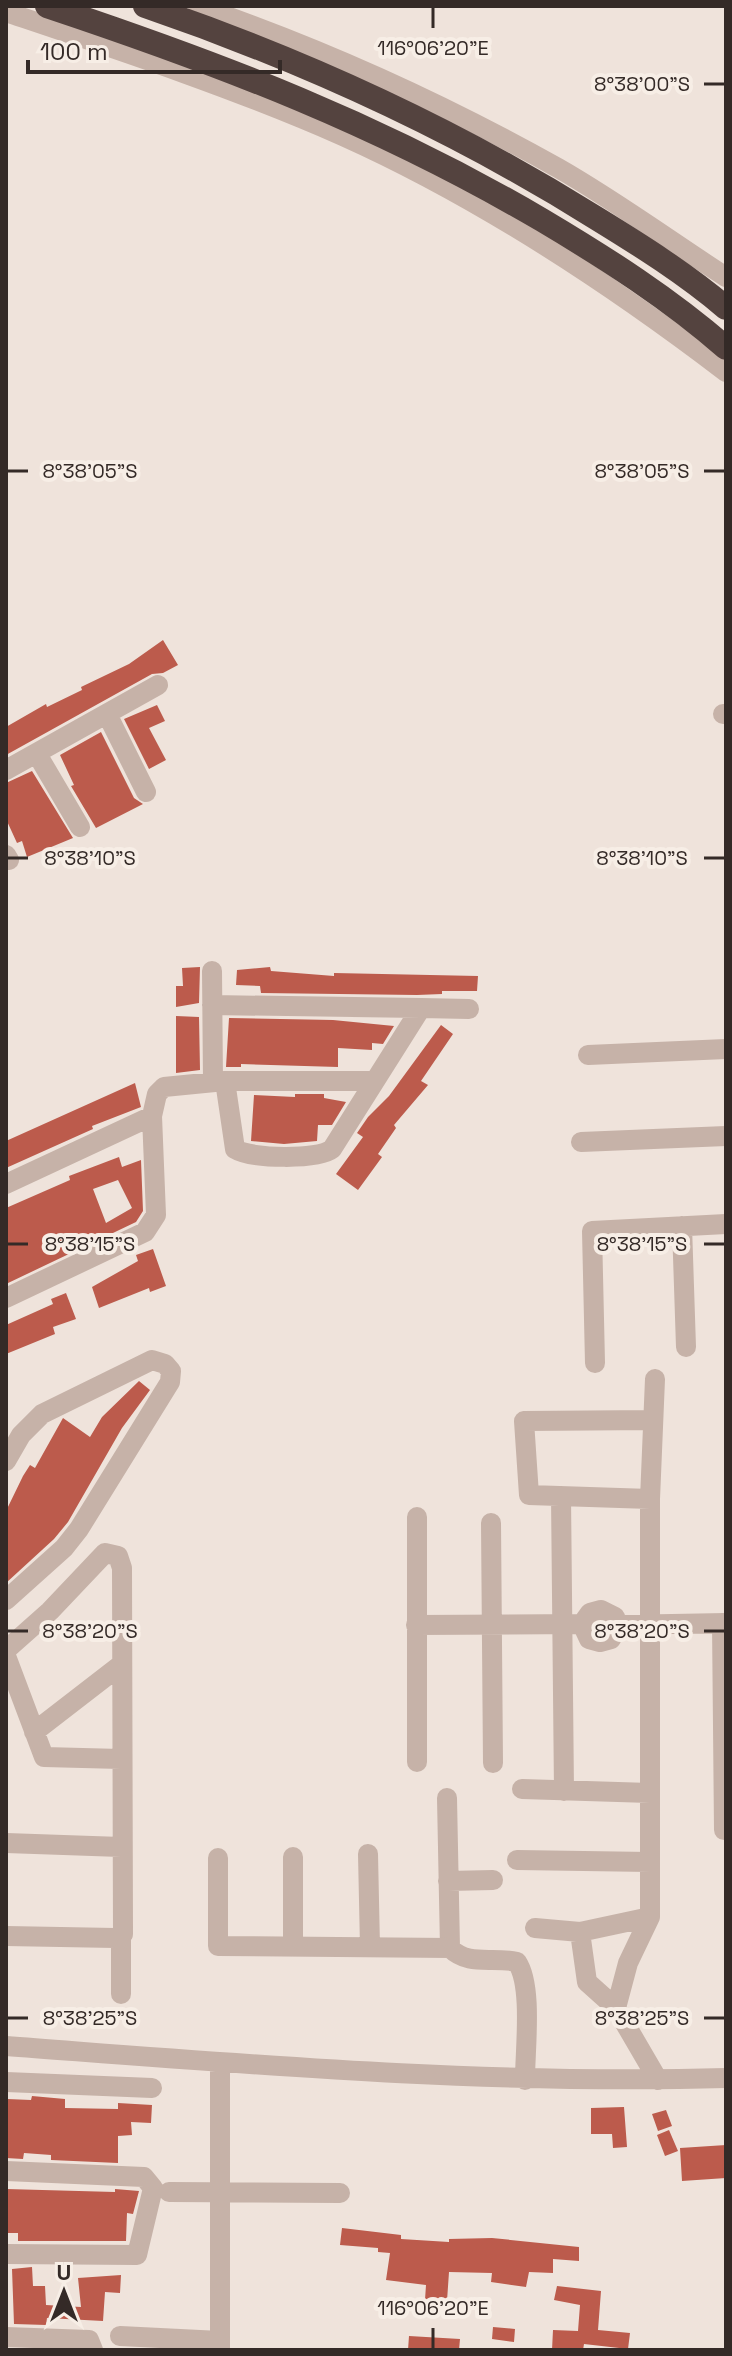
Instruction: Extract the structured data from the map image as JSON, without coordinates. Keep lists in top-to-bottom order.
{
  "scale_bar": "100 m",
  "north": "top",
  "coordinates": [
    "116°06'20\"E",
    "8°38'00\"S",
    "8°38'05\"S",
    "8°38'10\"S",
    "8°38'15\"S",
    "8°38'20\"S",
    "8°38'25\"S"
  ]
}
